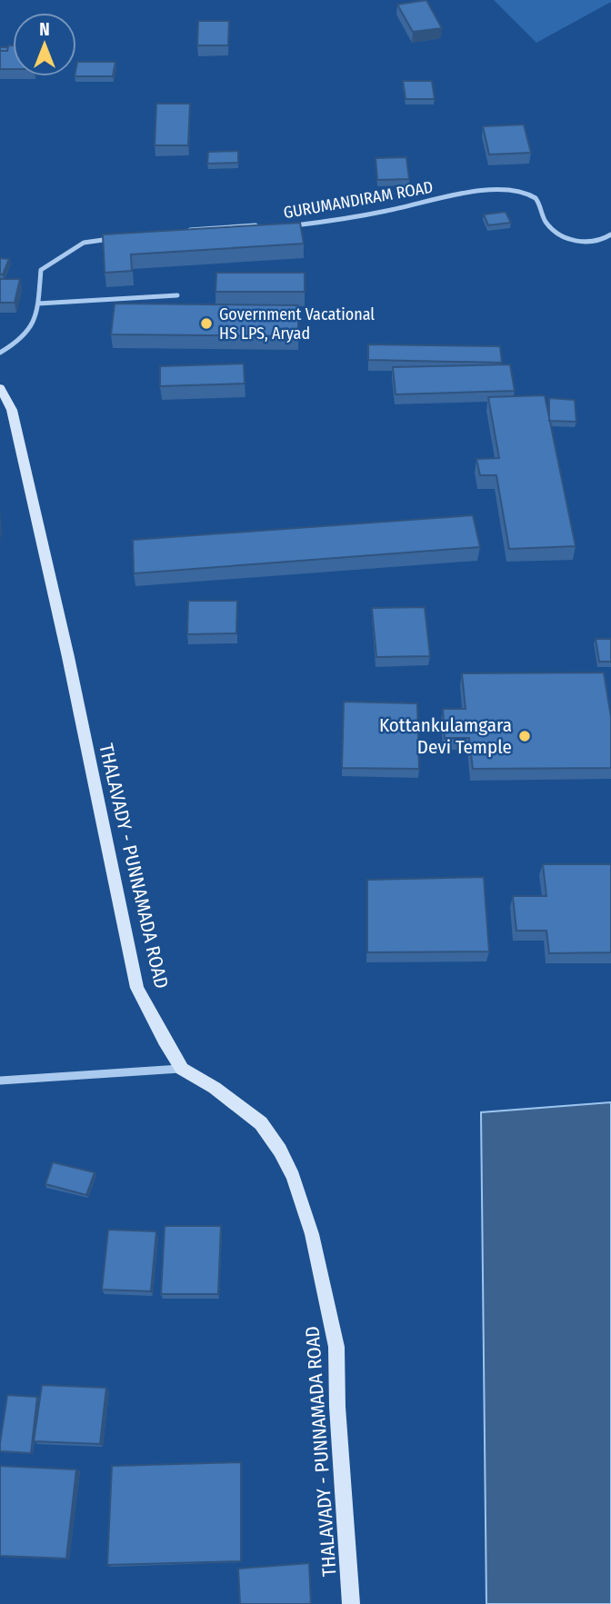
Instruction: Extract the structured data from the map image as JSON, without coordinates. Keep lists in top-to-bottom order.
{
  "streets": {
    "main road": ["THALAVADY - PUNNAMADA ROAD"],
    "street": ["GURUMANDIRAM ROAD"]
  },
  "places": ["Government Vacational HS LPS, Aryad", "Kottankulamgara Devi Temple"],
  "north": "top"
}
